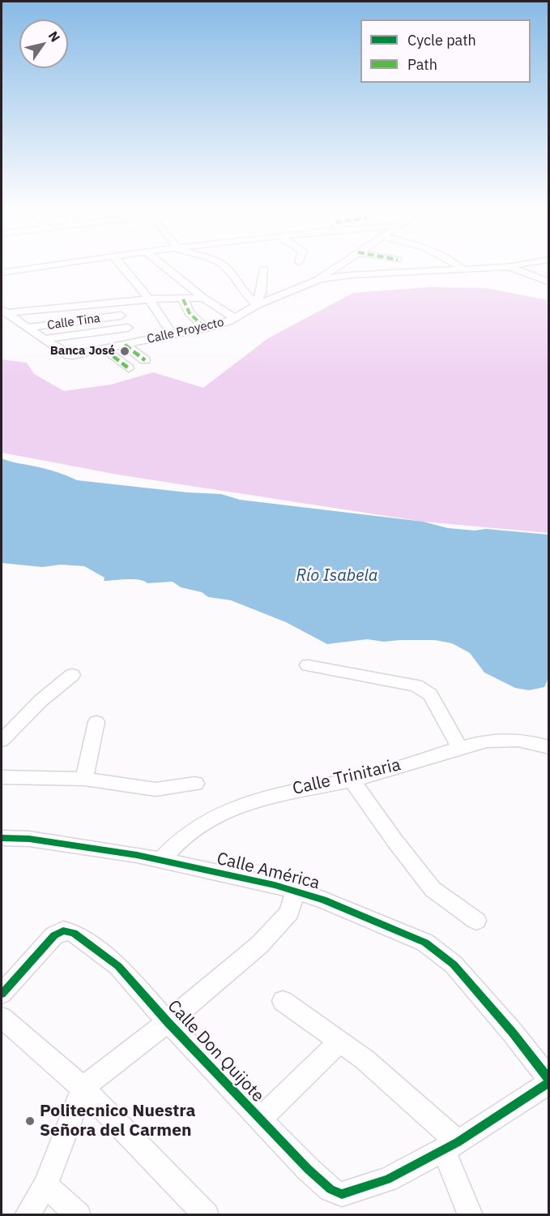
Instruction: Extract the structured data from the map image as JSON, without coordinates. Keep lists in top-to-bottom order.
{
  "streets": {
    "street": [
      "Calle Tina",
      "Calle Proyecto",
      "Calle Trinitaria",
      "Calle América",
      "Calle Don Quijote"
    ]
  },
  "crossings": [
    ["Calle Trinitaria", "Calle América"]
  ],
  "water": ["Río Isabela"],
  "places": ["Banca José", "Politecnico Nuestra Señora del Carmen"],
  "legend": ["Cycle path", "Path"],
  "north": "top right"
}
